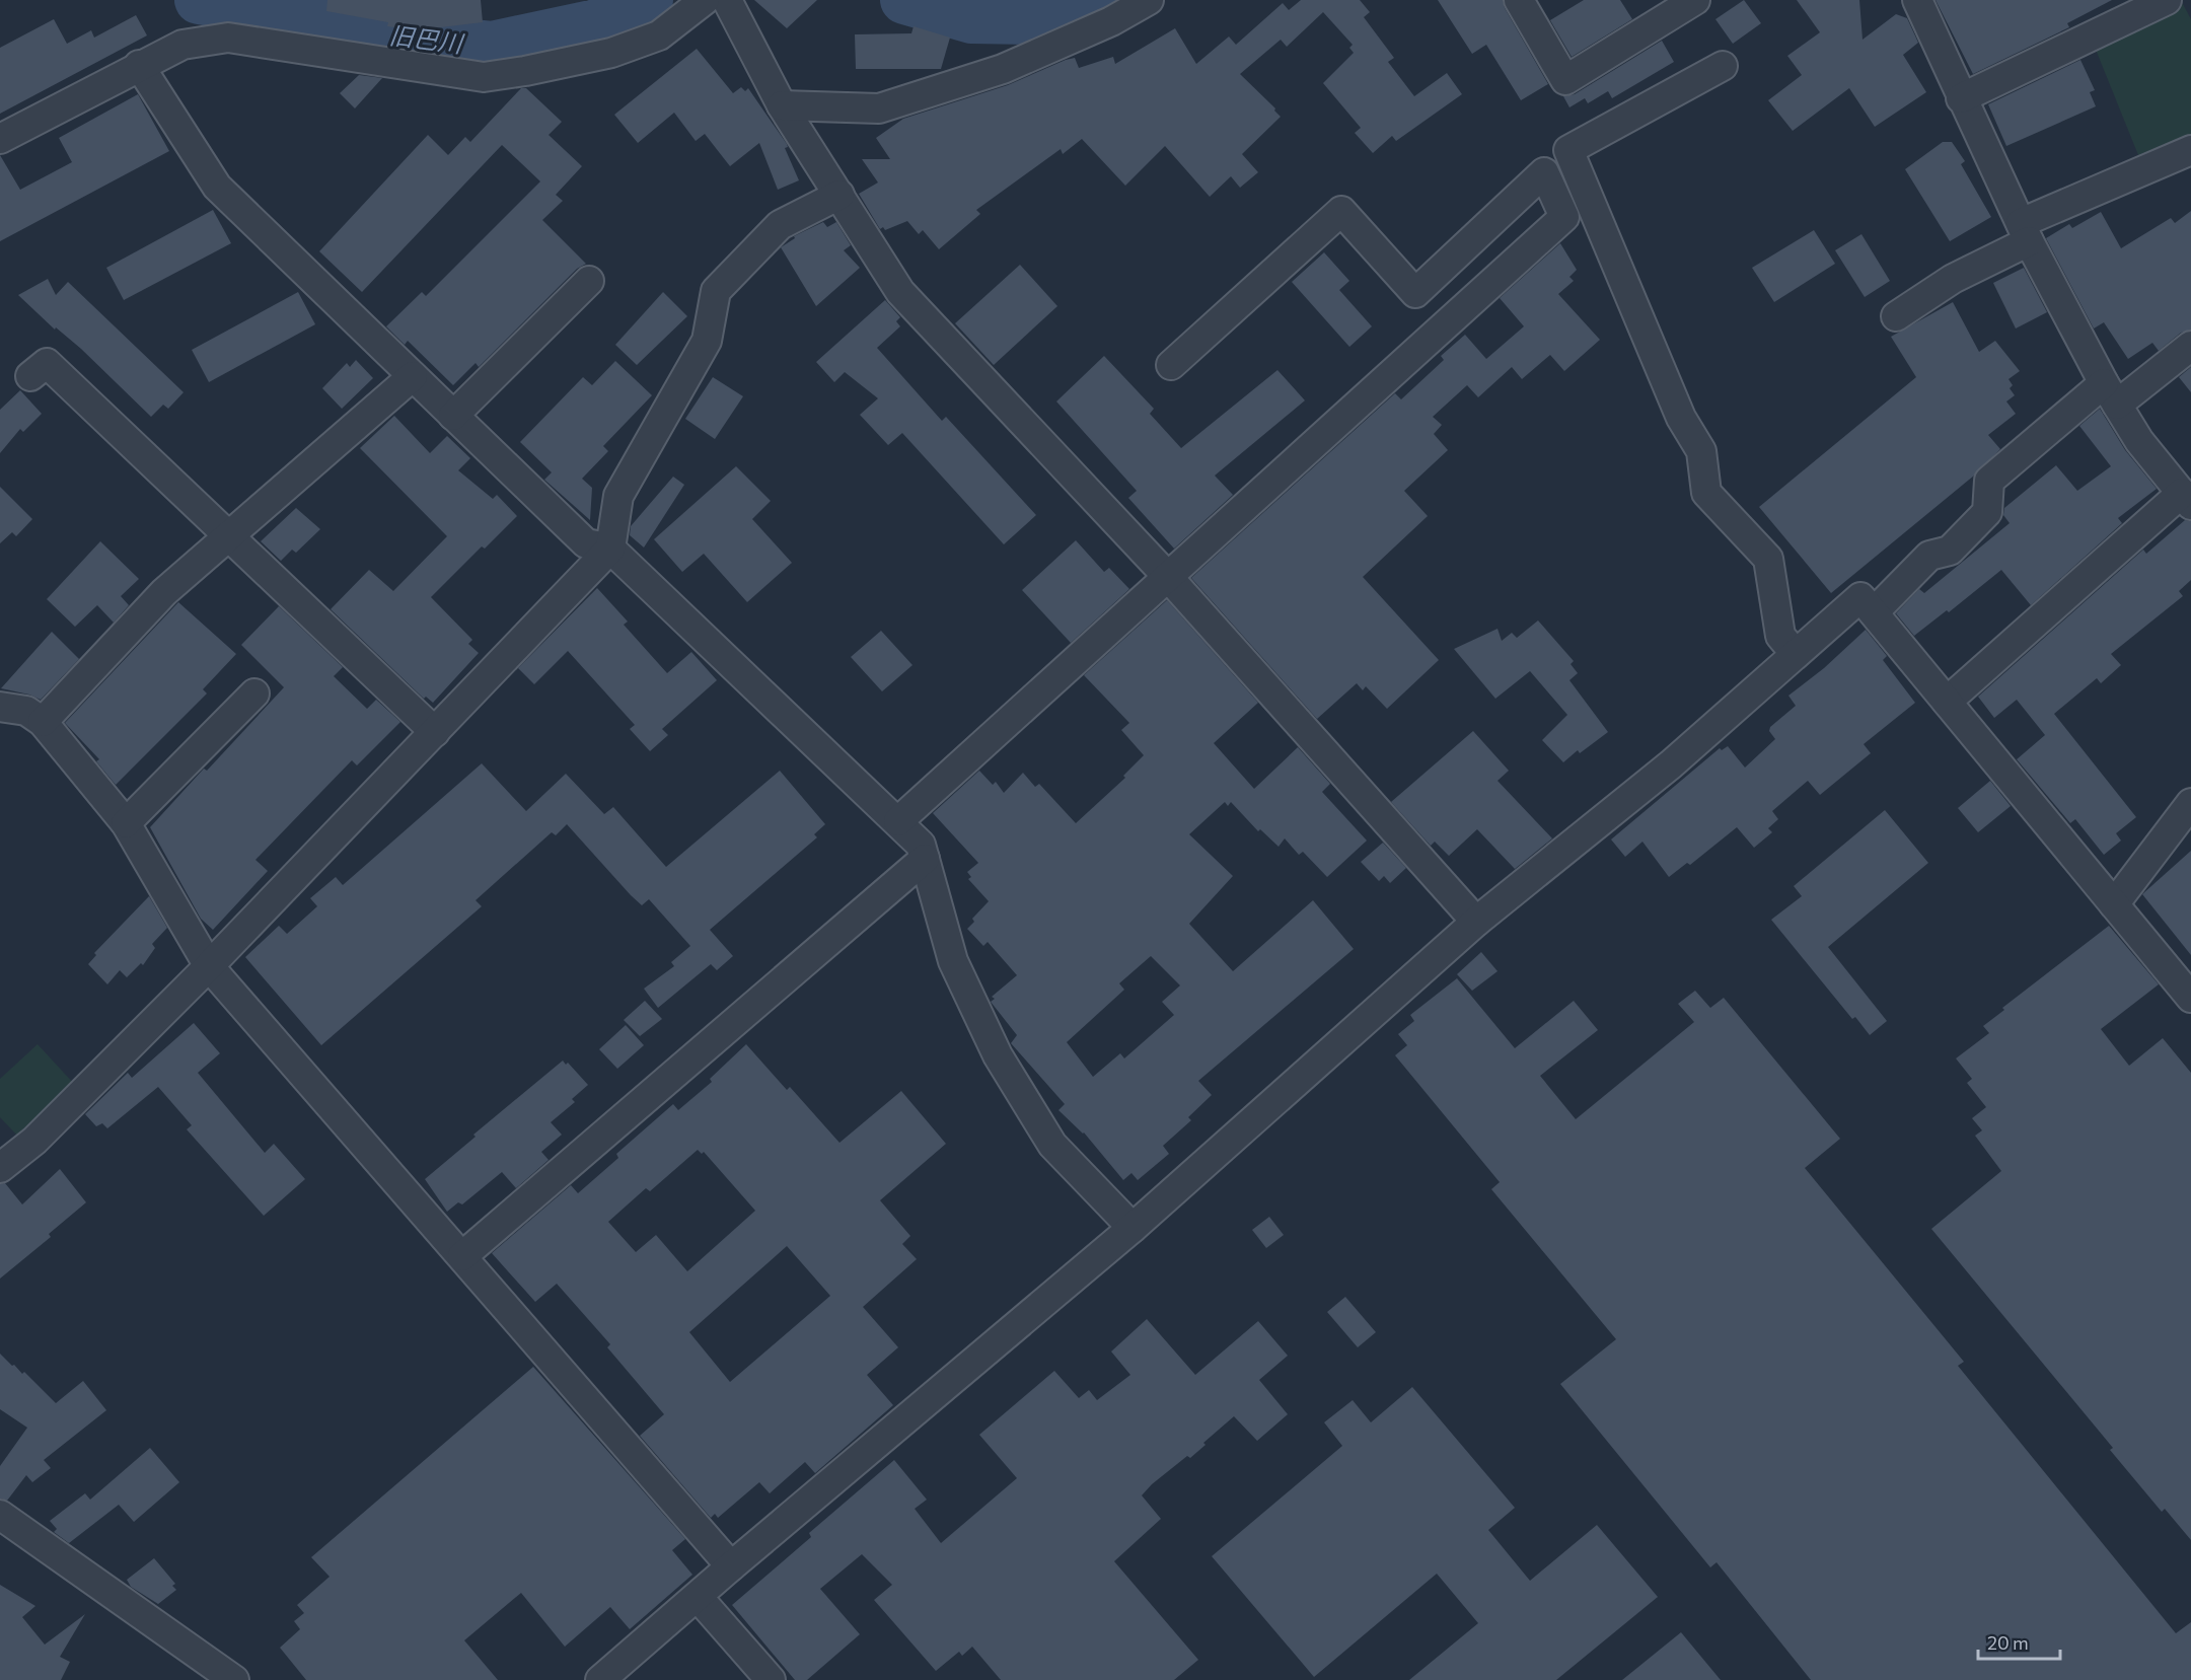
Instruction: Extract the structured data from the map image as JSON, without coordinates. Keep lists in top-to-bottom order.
{
  "water": ["旧巴川"],
  "scale_bar": "20 m"
}
